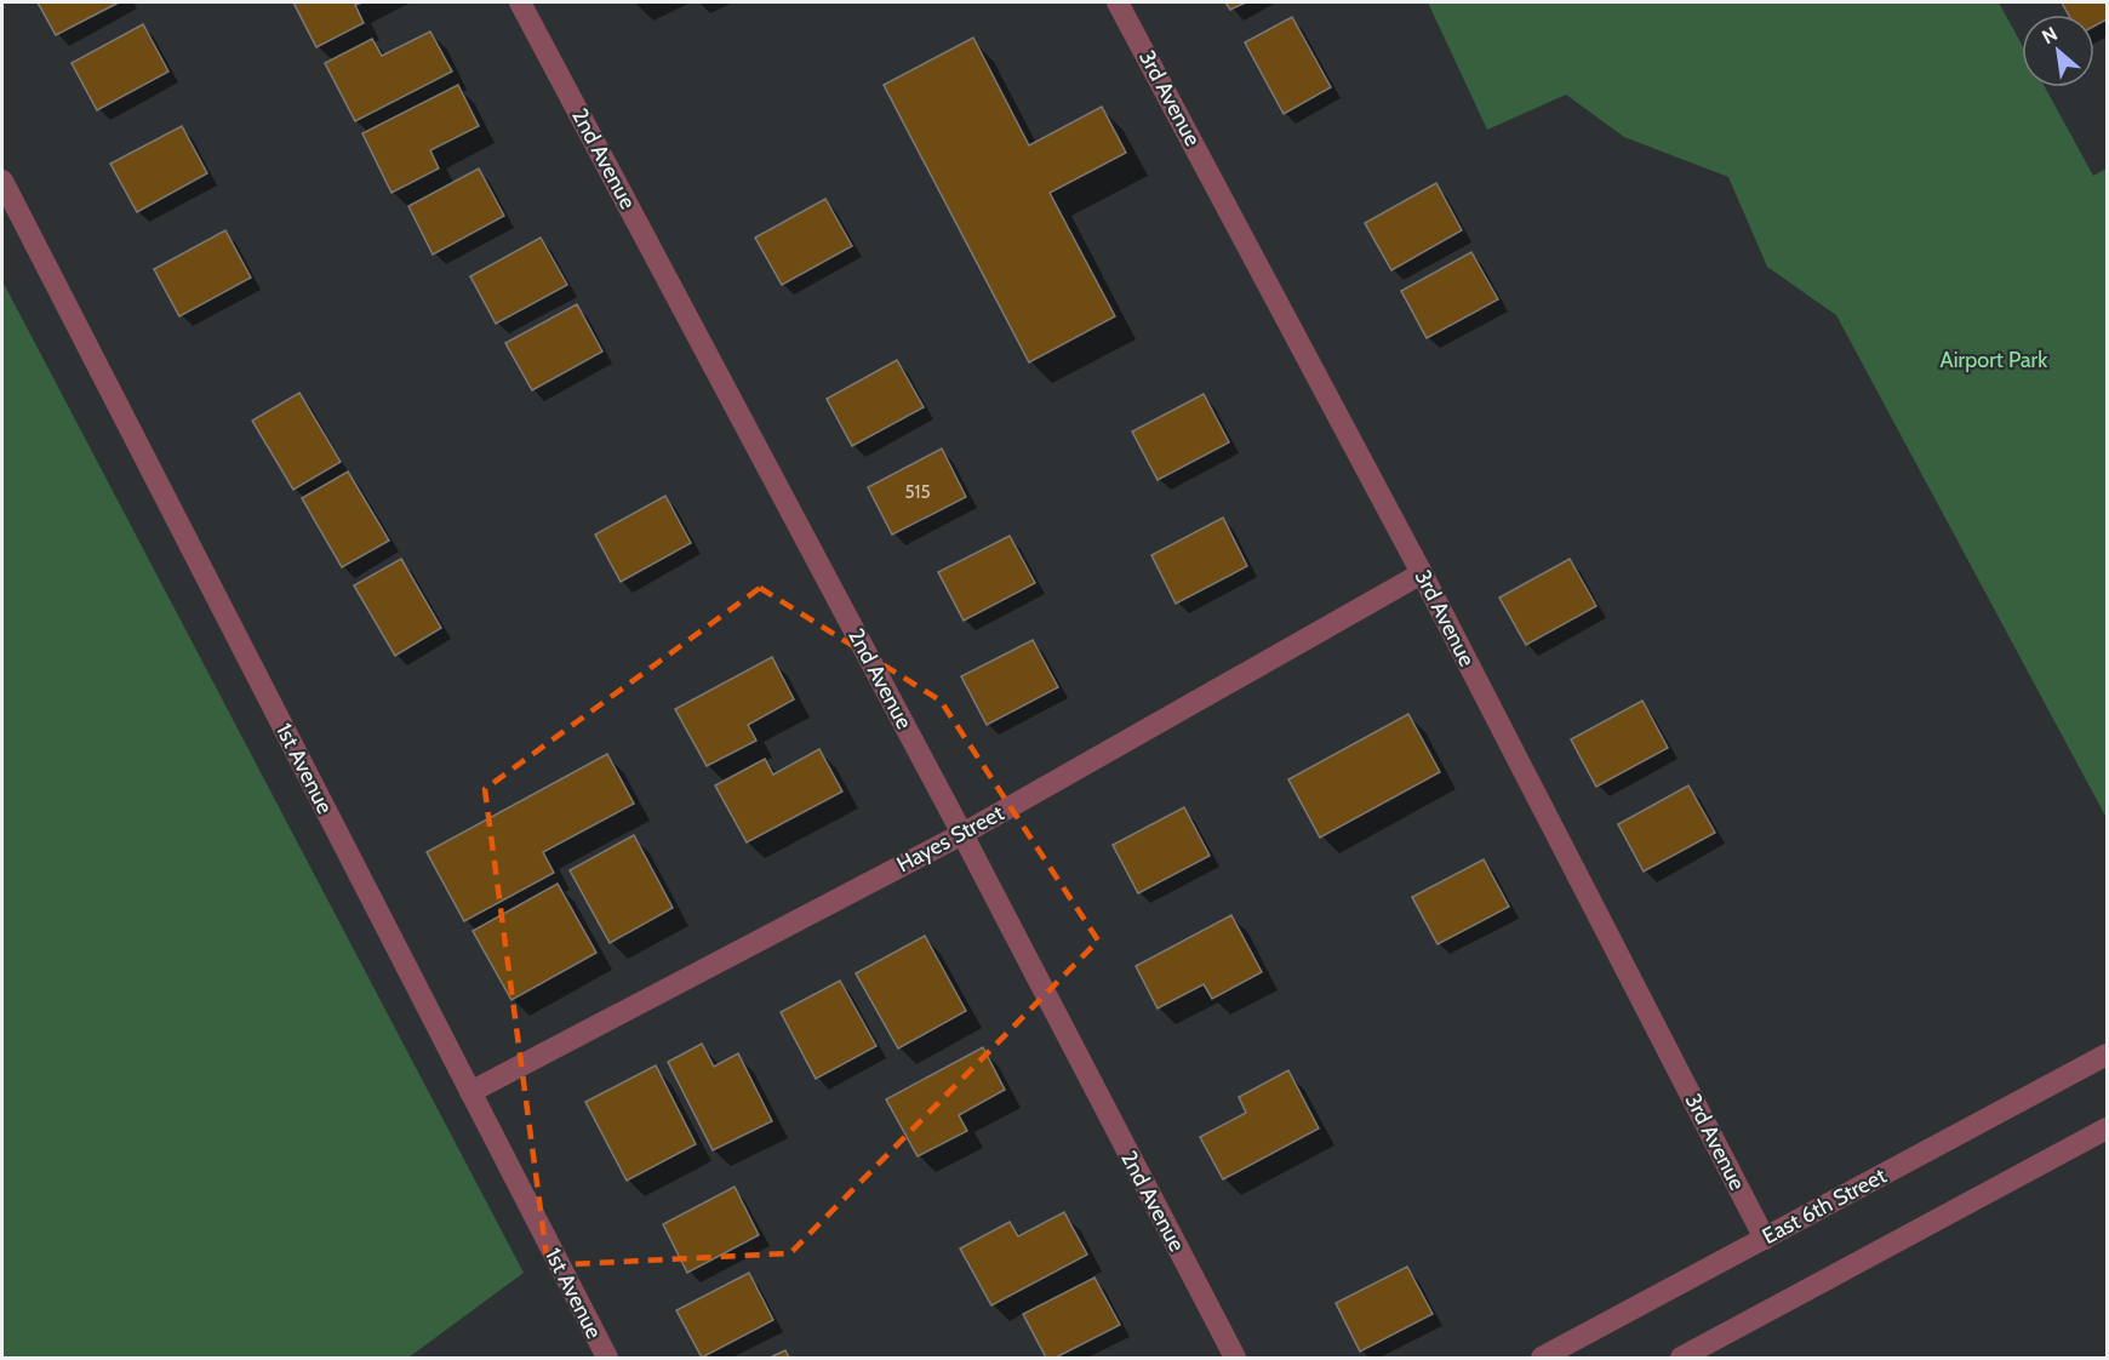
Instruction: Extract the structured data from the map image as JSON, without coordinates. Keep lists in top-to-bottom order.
{
  "streets": {
    "street": [
      "3rd Avenue",
      "2nd Avenue",
      "1st Avenue",
      "Hayes Street",
      "East 6th Street"
    ]
  },
  "crossings": [
    ["3rd Avenue", "Hayes Street"],
    ["3rd Avenue", "East 6th Street"],
    ["2nd Avenue", "Hayes Street"],
    ["1st Avenue", "Hayes Street"]
  ],
  "parks": ["Airport Park"],
  "house_numbers": ["515"],
  "north": "top left"
}
